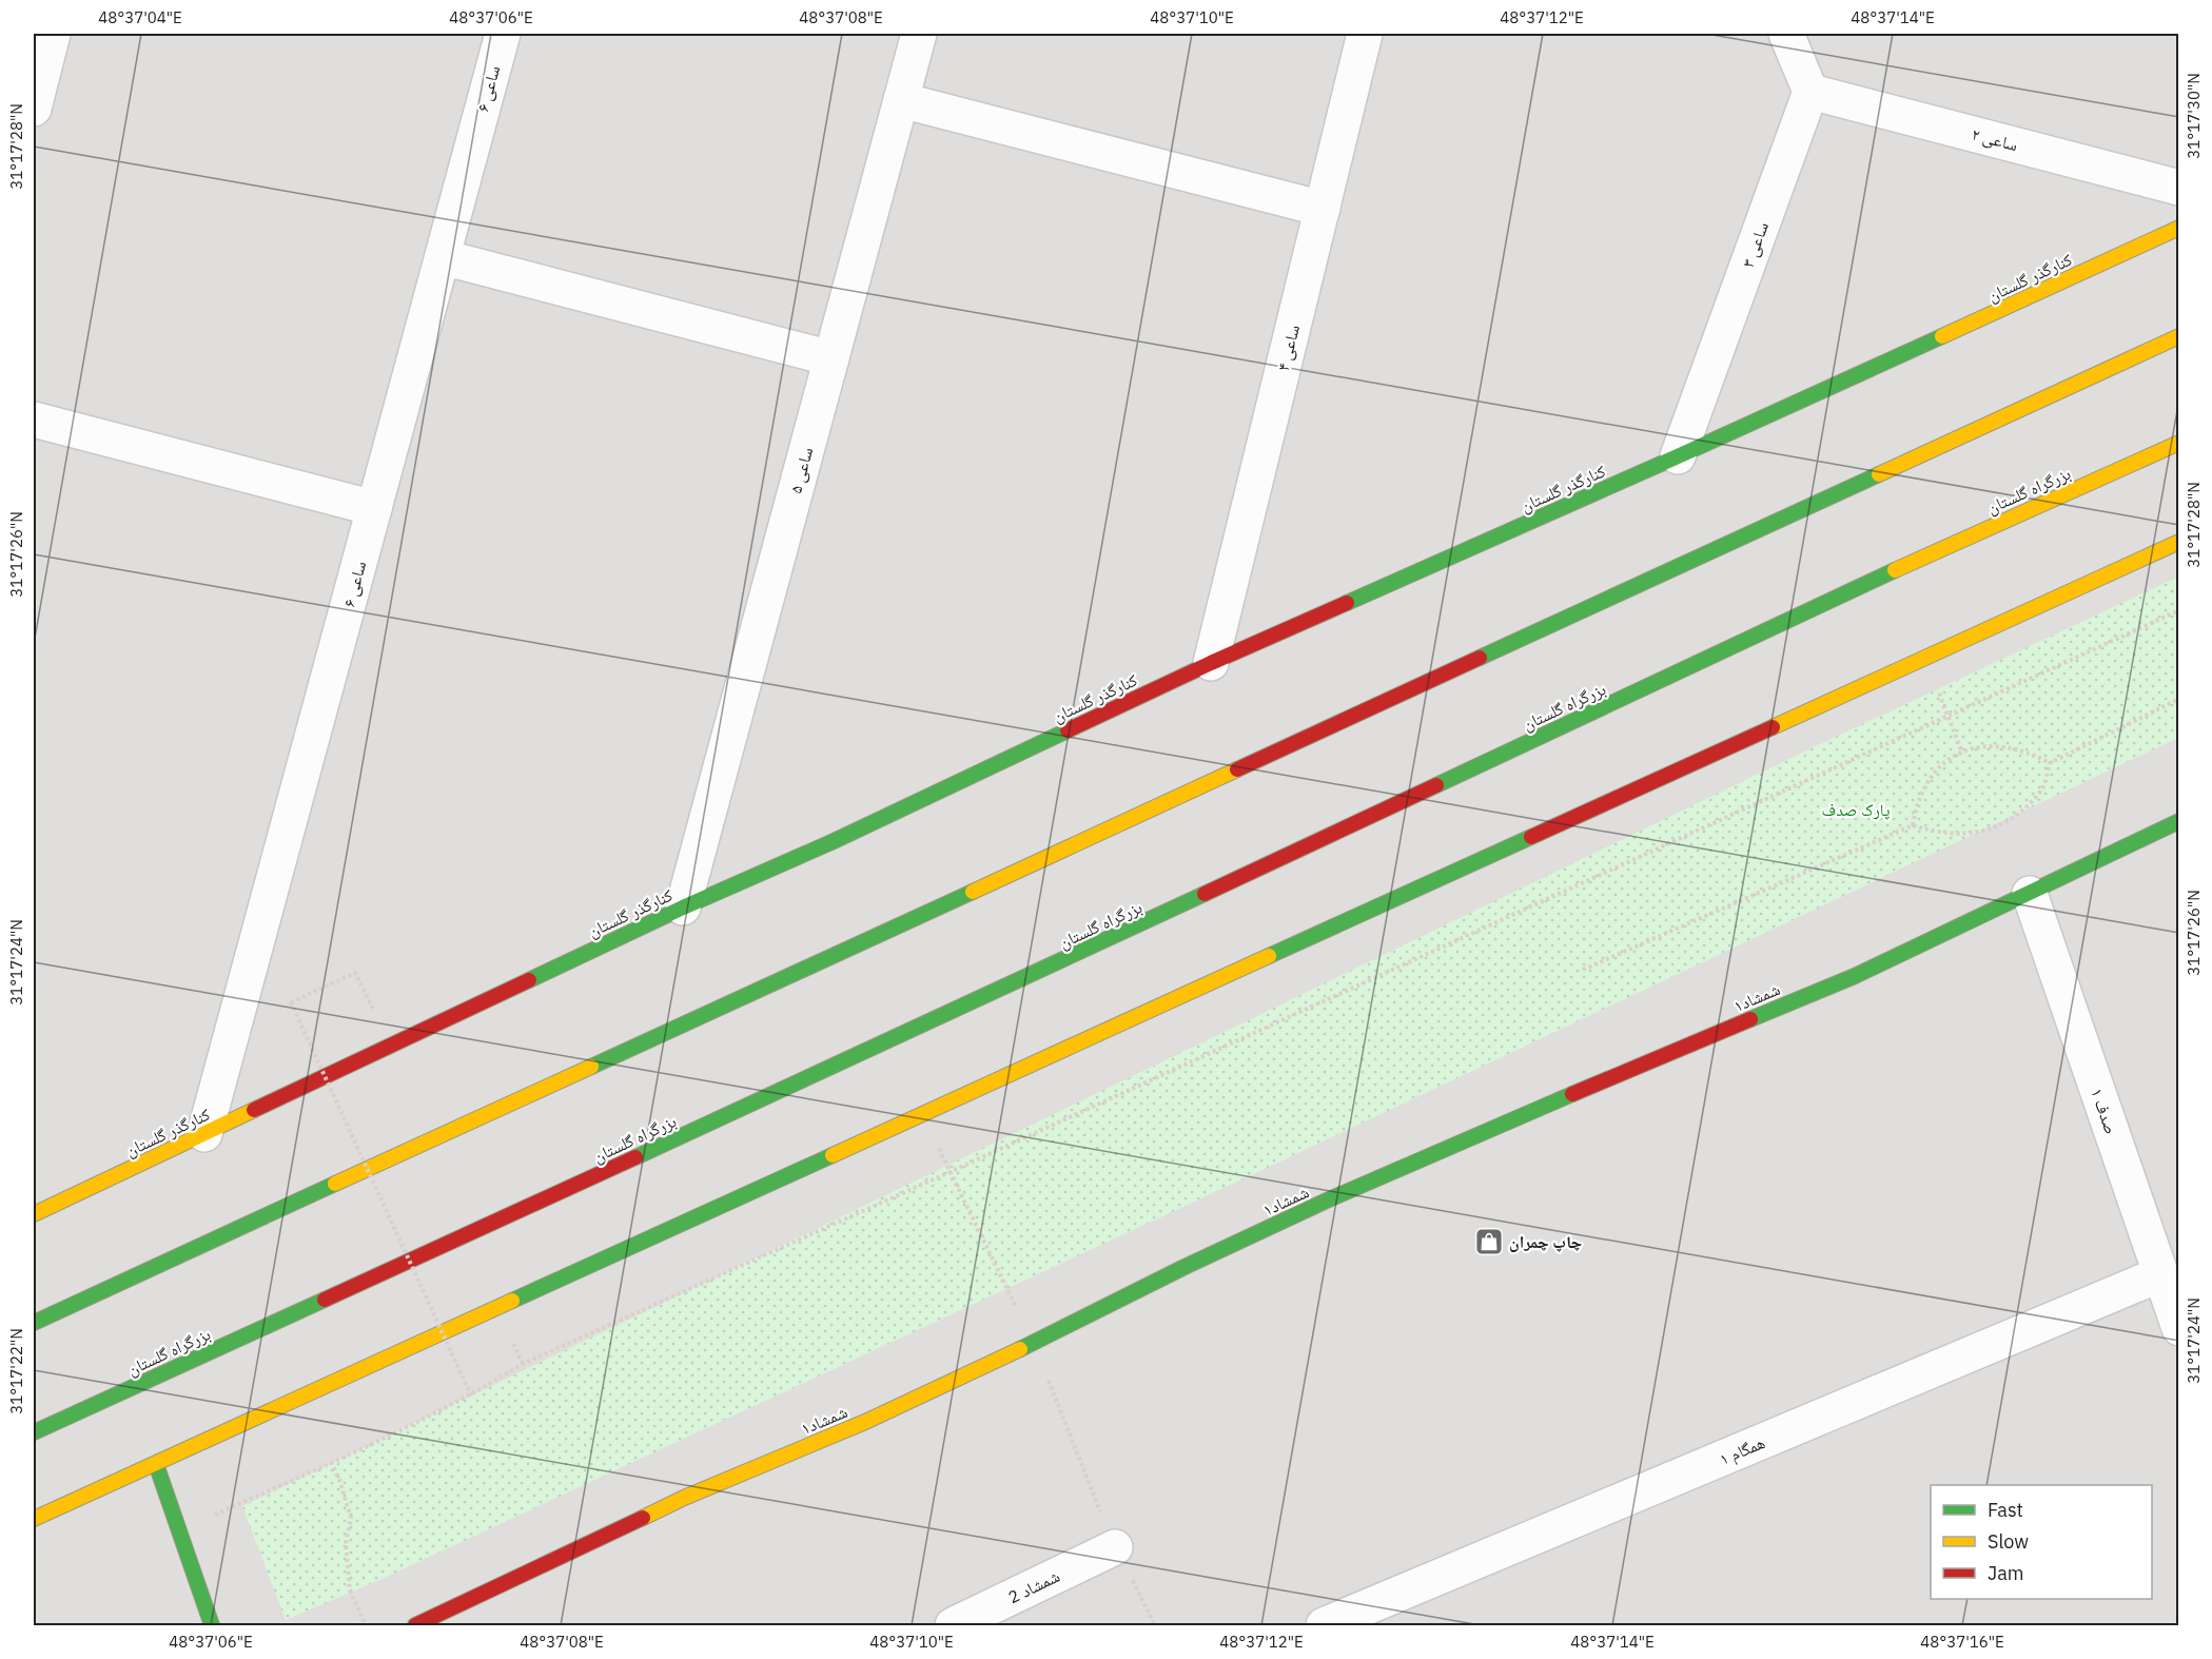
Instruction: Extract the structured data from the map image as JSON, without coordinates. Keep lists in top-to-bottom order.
{
  "streets": {
    "main road": ["کنارگذر گلستان", "بزرگراه گلستان", "شمشاد۱"],
    "street": [
      "ساعی ۶",
      "ساعی ۲",
      "ساعی ۳",
      "ساعی ۴",
      "ساعی ۵",
      "صدف ۱",
      "همگام ۱",
      "شمشاد 2"
    ]
  },
  "crossings": [
    ["ساعی ۶", "کنارگذر گلستان"],
    ["ساعی ۲", "ساعی ۳"],
    ["ساعی ۳", "کنارگذر گلستان"],
    ["کنارگذر گلستان", "ساعی ۴"],
    ["کنارگذر گلستان", "ساعی ۵"],
    ["شمشاد۱", "صدف ۱"],
    ["صدف ۱", "همگام ۱"]
  ],
  "parks": ["پارک صدف"],
  "places": {
    "shop": ["چاپ چمران"]
  },
  "legend": ["Fast", "Slow", "Jam"],
  "coordinates": [
    "48°37'04\"E",
    "48°37'06\"E",
    "48°37'08\"E",
    "48°37'10\"E",
    "48°37'12\"E",
    "48°37'14\"E",
    "31°17'30\"N",
    "31°17'28\"N",
    "31°17'26\"N",
    "31°17'24\"N",
    "31°17'22\"N",
    "48°37'16\"E"
  ]
}
